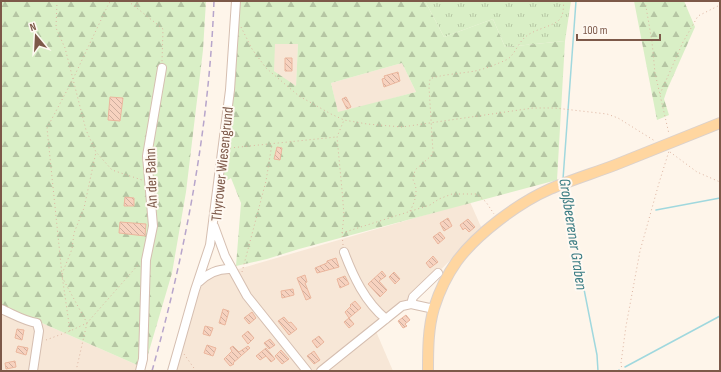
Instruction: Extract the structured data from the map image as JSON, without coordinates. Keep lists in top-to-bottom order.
{
  "streets": {
    "street": ["Thyrower Wiesengrund", "An der Bahn"]
  },
  "water": ["Großbeerener Graben"],
  "scale_bar": "100 m",
  "north": "top"
}
